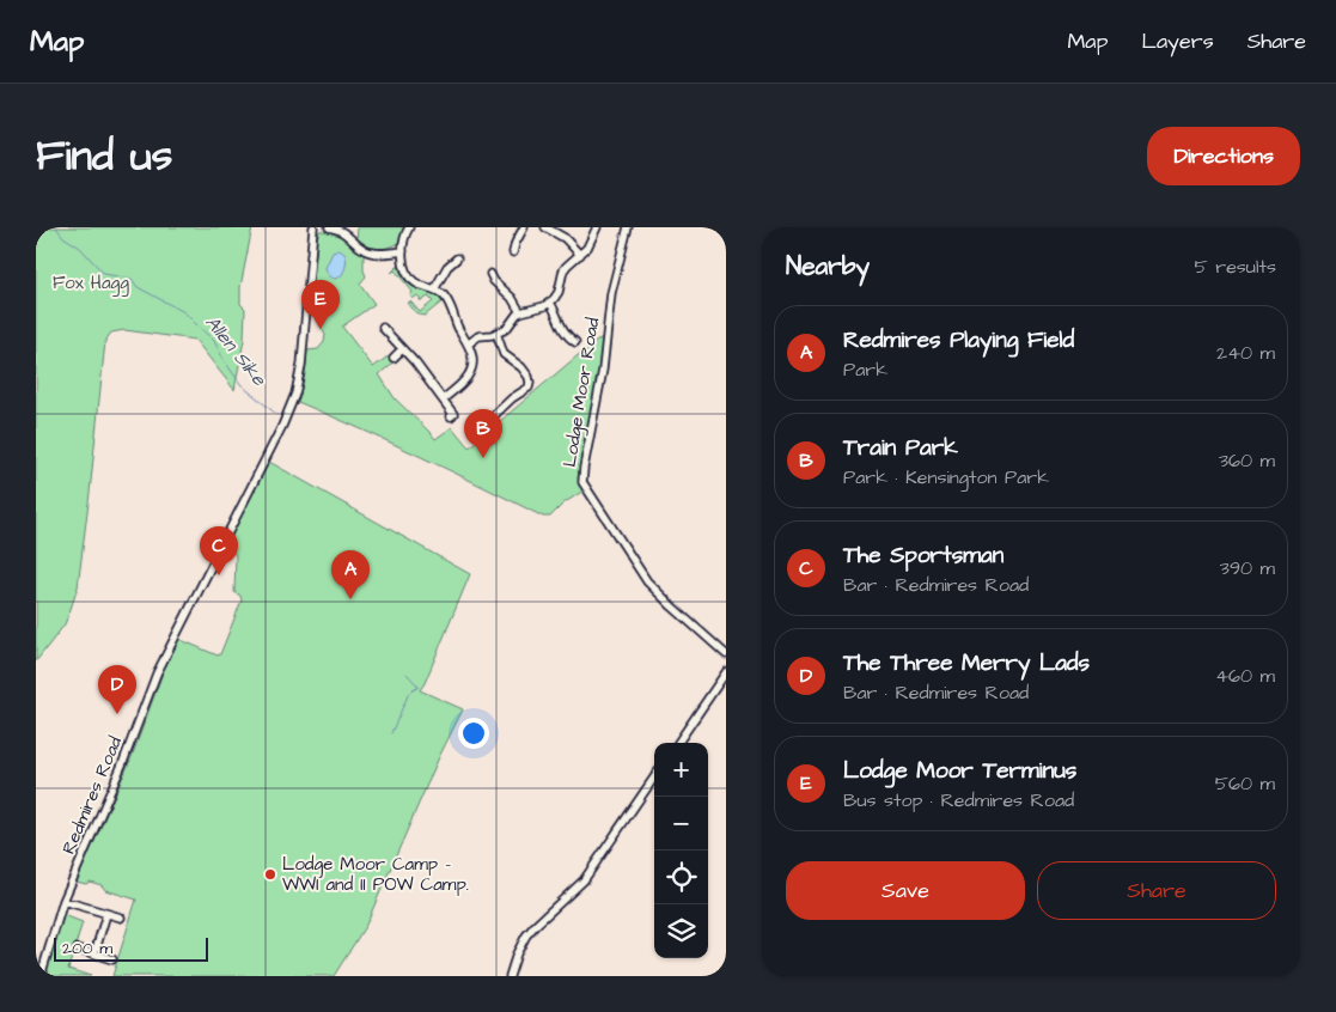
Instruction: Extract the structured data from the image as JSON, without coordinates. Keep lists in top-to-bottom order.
{
  "streets": {
    "street": ["Lodge Moor Road", "Redmires Road"]
  },
  "water": ["Allen Sike"],
  "parks": ["Fox Hagg"],
  "places": ["Lodge Moor Camp - WWI and II POW Camp."],
  "scale_bar": "200 m",
  "page": {
    "header": "Map",
    "nav": ["Map", "Layers", "Share"],
    "title": "Find us",
    "buttons": [
      "Directions",
      ["Save", "Share"]
    ],
    "heading": ["Nearby", "5 results"],
    "pins": [
      "E",
      "B",
      "C",
      "A",
      "D"
    ],
    "list": [
      {
        "mark": "A",
        "name": "Redmires Playing Field",
        "note": "Park",
        "value": "240 m"
      },
      {
        "mark": "B",
        "name": "Train Park",
        "note": "Park · Kensington Park",
        "value": "360 m"
      },
      {
        "mark": "C",
        "name": "The Sportsman",
        "note": "Bar · Redmires Road",
        "value": "390 m"
      },
      {
        "mark": "D",
        "name": "The Three Merry Lads",
        "note": "Bar · Redmires Road",
        "value": "460 m"
      },
      {
        "mark": "E",
        "name": "Lodge Moor Terminus",
        "note": "Bus stop · Redmires Road",
        "value": "560 m"
      }
    ],
    "map_buttons": ["+", "−"],
    "scale": "200 m"
  }
}
